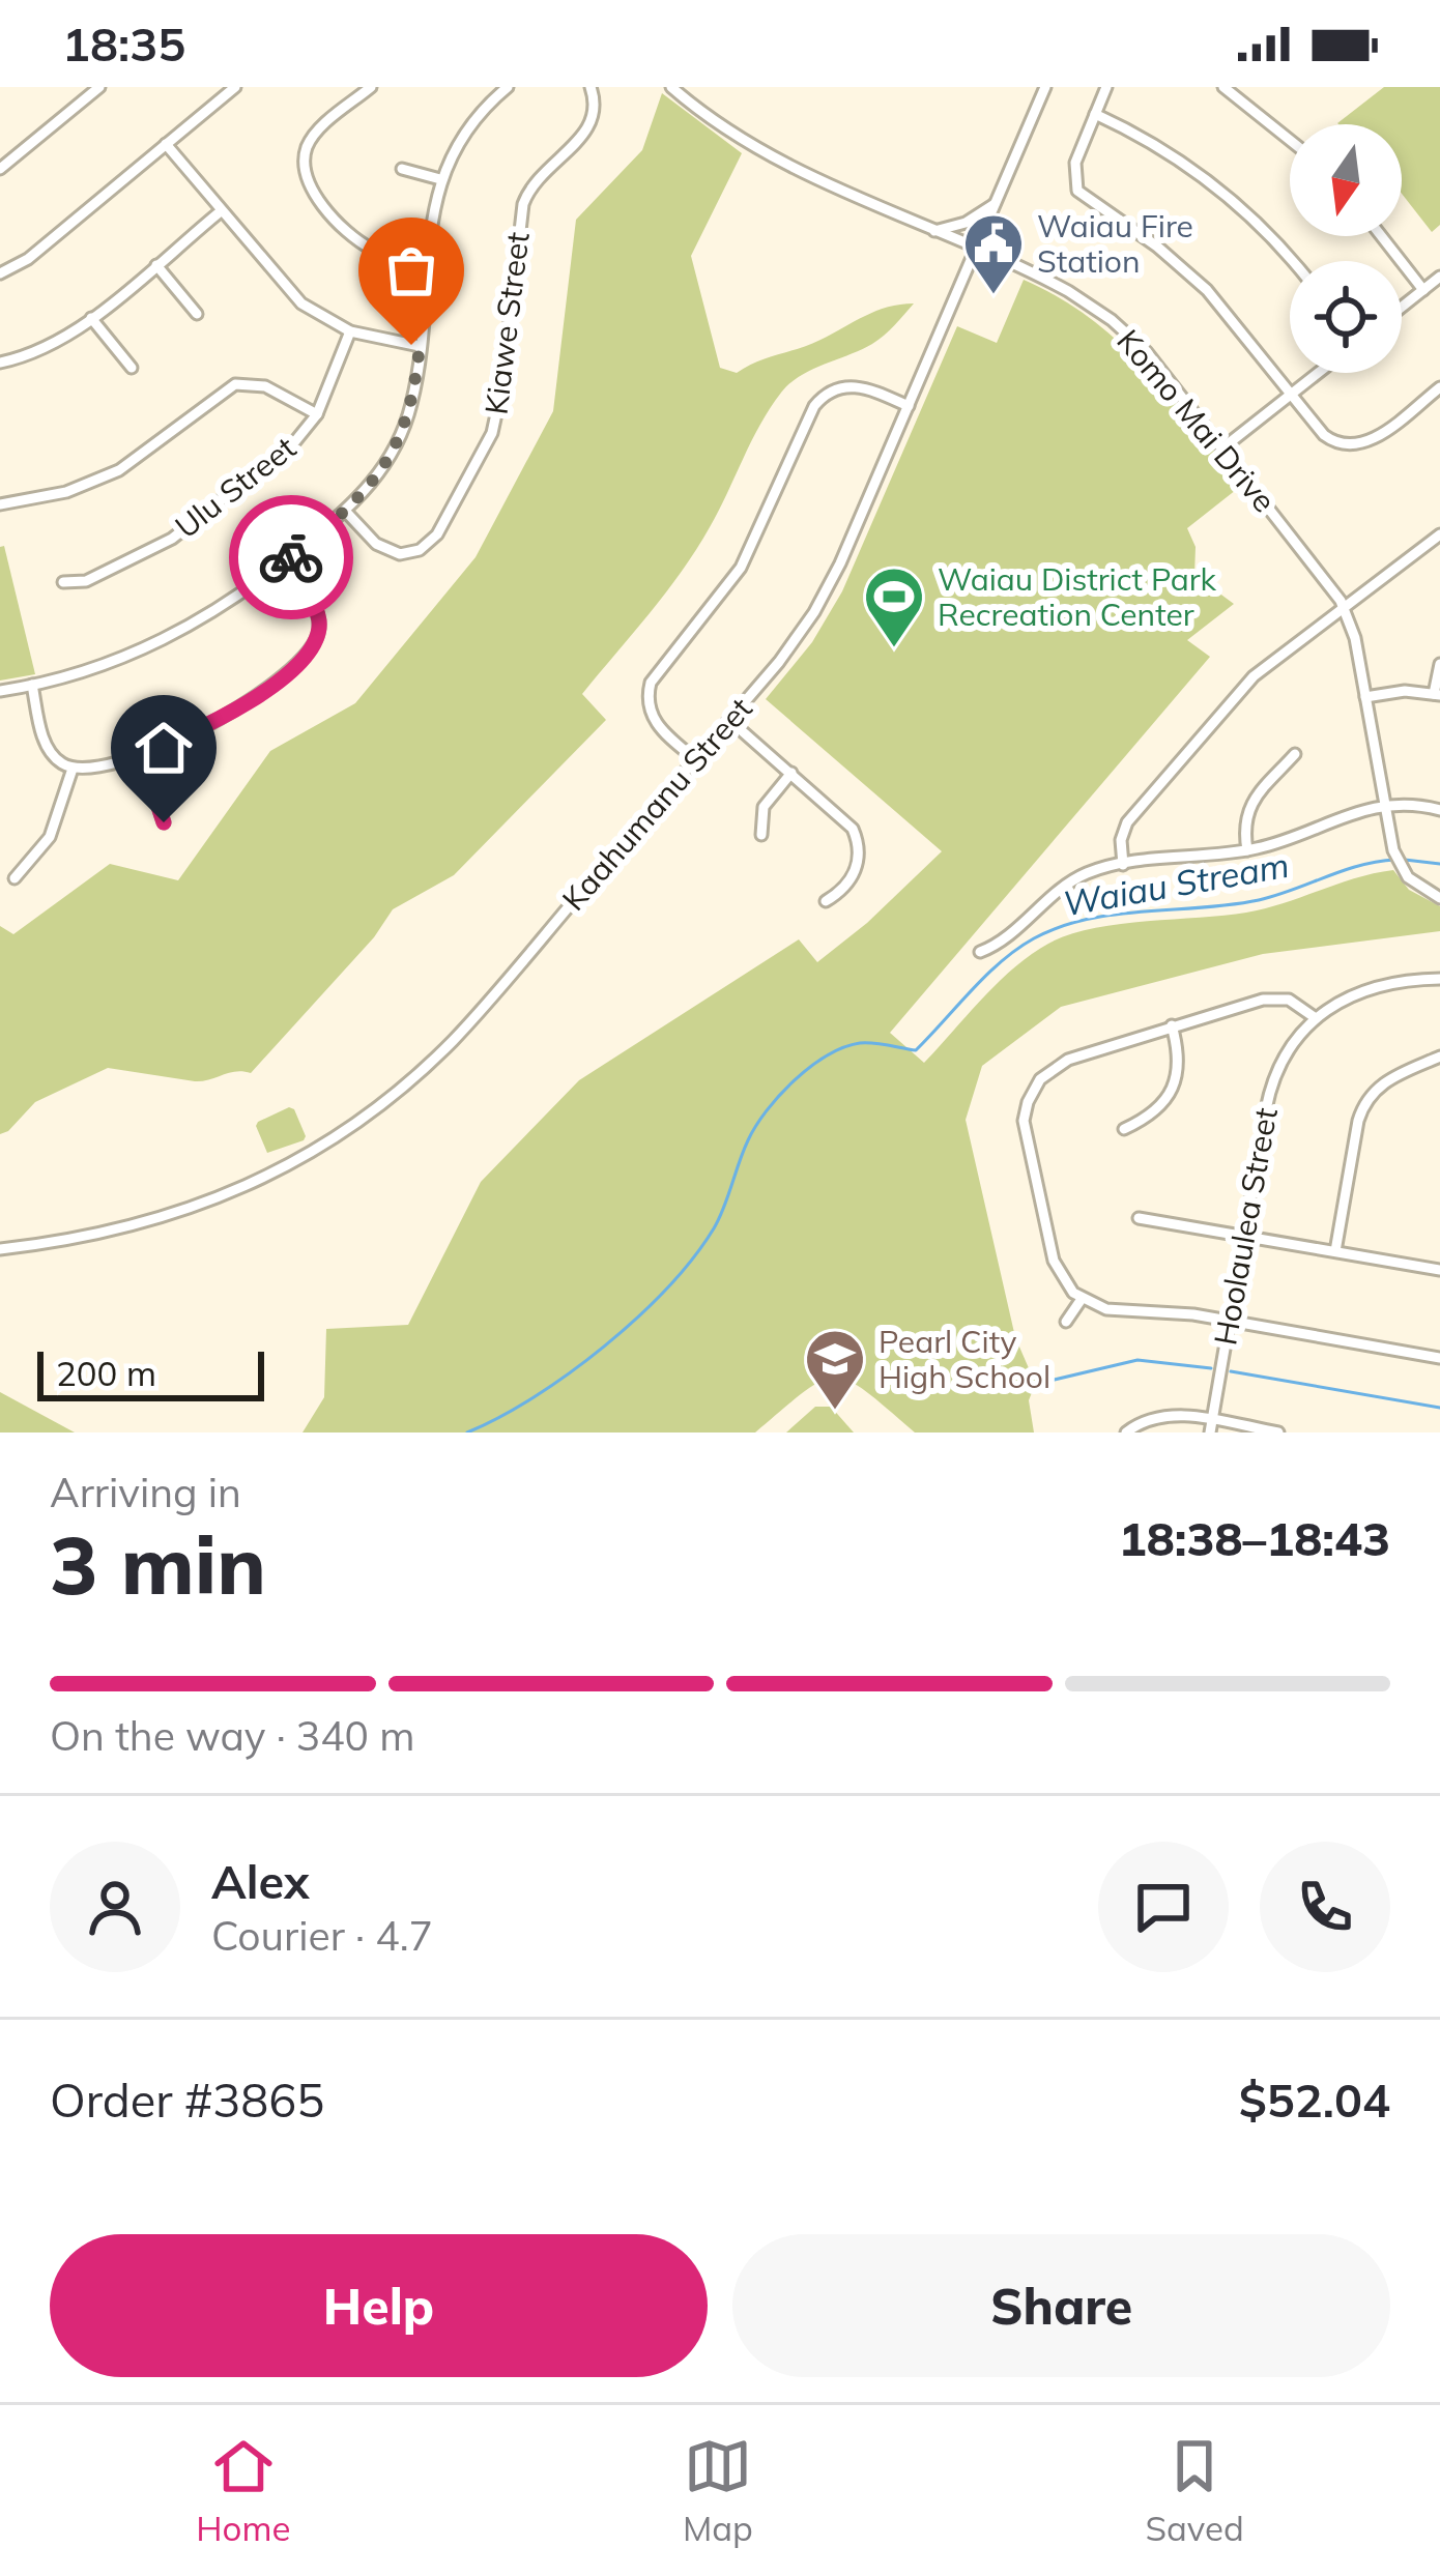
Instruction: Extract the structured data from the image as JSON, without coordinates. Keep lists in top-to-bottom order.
{
  "streets": {
    "street": [
      "Kiawe Street",
      "Komo Mai Drive",
      "Ulu Street",
      "Kaahumanu Street",
      "Hoolaulea Street"
    ]
  },
  "crossings": [
    ["Komo Mai Drive", "Kaahumanu Street"]
  ],
  "water": ["Waiau Stream"],
  "places": {
    "public building": ["Waiau Fire Station"],
    "sports": ["Waiau District Park Recreation Center"],
    "school or university": ["Pearl City High School"]
  },
  "scale_bar": "200 m",
  "north": "bottom",
  "page": {
    "status": "18:35",
    "scale": "200 m",
    "heading": ["3 min", "Arriving in", "18:38–18:43"],
    "panel": [
      "Alex",
      "Courier · 4.7",
      "Order #3865",
      "$52.04"
    ],
    "bar": "On the way · 340 m",
    "buttons": ["Help", "Share"],
    "tabs": ["Home", "Map", "Saved"]
  }
}
